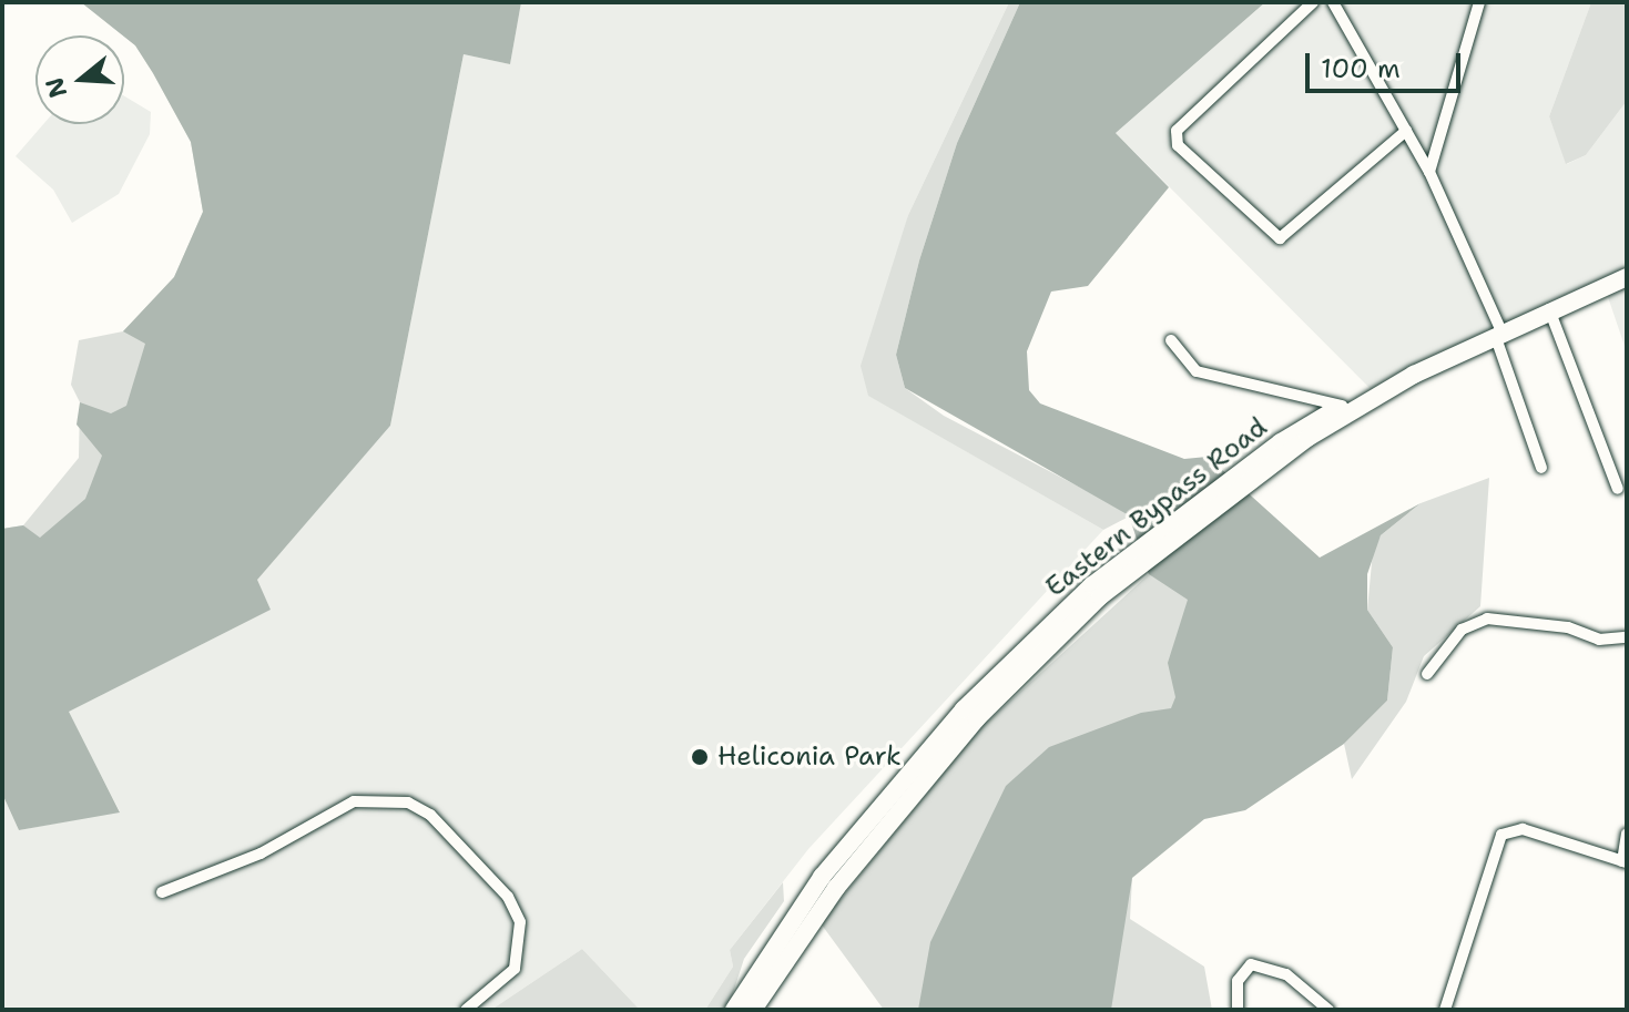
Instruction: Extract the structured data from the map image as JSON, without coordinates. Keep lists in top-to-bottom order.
{
  "streets": {
    "main road": ["Eastern Bypass Road"]
  },
  "places": ["Heliconia Park"],
  "scale_bar": "100 m",
  "north": "left"
}
